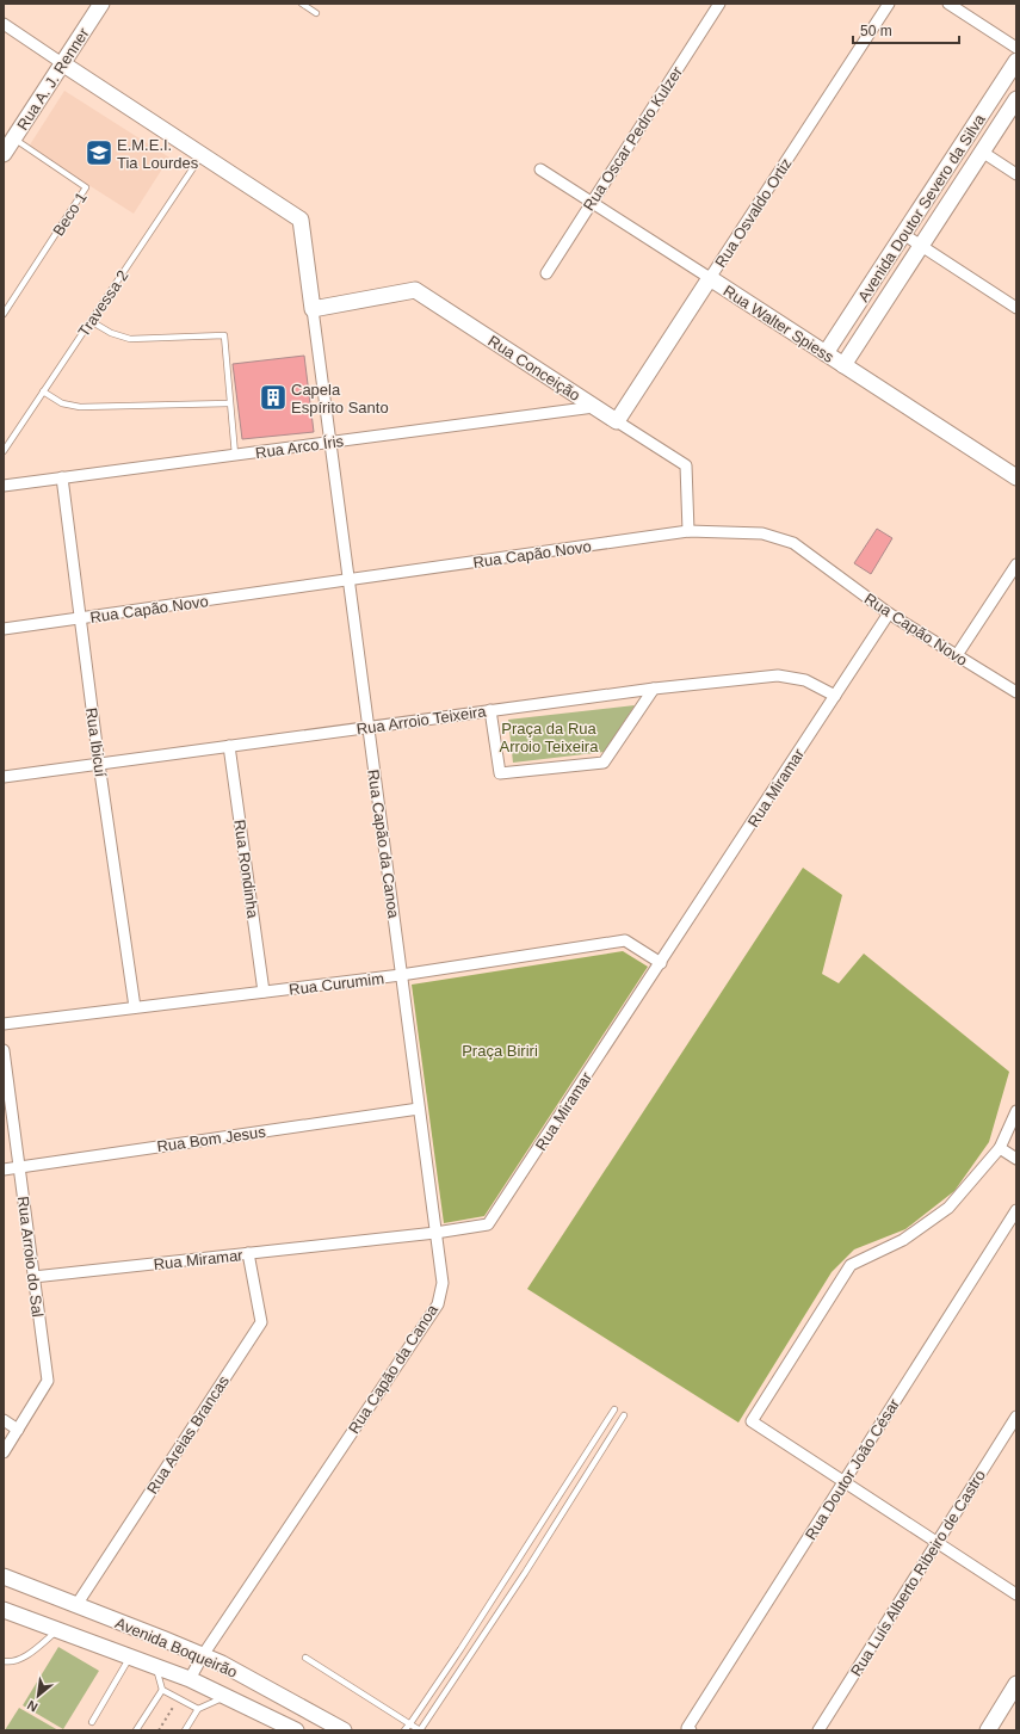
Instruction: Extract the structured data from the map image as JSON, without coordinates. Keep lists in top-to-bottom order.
{
  "streets": {
    "street": [
      "Rua A. J. Renner",
      "Rua Oscar Pedro Kulzer",
      "Avenida Doutor Severo da Silva",
      "Rua Osvaldo Ortiz",
      "Rua Walter Spiess",
      "Rua Conceição",
      "Rua Arco Íris",
      "Rua Capão Novo",
      "Rua Arroio Teixeira",
      "Rua Ibicuí",
      "Rua Miramar",
      "Rua Capão da Canoa",
      "Rua Rondinha",
      "Rua Curumim",
      "Rua Bom Jesus",
      "Rua Arroio do Sal",
      "Rua Areias Brancas",
      "Rua Doutor João César",
      "Rua Luís Alberto Ribeiro de Castro",
      "Avenida Boqueirão"
    ],
    "lane": ["Beco 1", "Travessa 2"]
  },
  "crossings": [
    ["Rua A. J. Renner", "Beco 1"],
    ["Rua A. J. Renner", "Rua Capão da Canoa"],
    ["Rua Oscar Pedro Kulzer", "Rua Walter Spiess"],
    ["Avenida Doutor Severo da Silva", "Rua Walter Spiess"],
    ["Rua Osvaldo Ortiz", "Rua Walter Spiess"],
    ["Rua Osvaldo Ortiz", "Rua Conceição"],
    ["Travessa 2", "Rua Capão da Canoa"],
    ["Rua Conceição", "Rua Arco Íris"],
    ["Rua Conceição", "Rua Capão Novo"],
    ["Rua Conceição", "Rua Capão da Canoa"],
    ["Rua Arco Íris", "Rua Ibicuí"],
    ["Rua Arco Íris", "Rua Capão da Canoa"],
    ["Rua Capão Novo", "Rua Ibicuí"],
    ["Rua Capão Novo", "Rua Miramar"],
    ["Rua Capão Novo", "Rua Capão da Canoa"],
    ["Rua Arroio Teixeira", "Rua Ibicuí"],
    ["Rua Arroio Teixeira", "Rua Miramar"],
    ["Rua Arroio Teixeira", "Rua Capão da Canoa"],
    ["Rua Arroio Teixeira", "Rua Rondinha"],
    ["Rua Ibicuí", "Rua Curumim"],
    ["Rua Miramar", "Rua Capão da Canoa"],
    ["Rua Miramar", "Rua Curumim"],
    ["Rua Miramar", "Rua Arroio do Sal"],
    ["Rua Miramar", "Rua Areias Brancas"],
    ["Rua Capão da Canoa", "Rua Curumim"],
    ["Rua Capão da Canoa", "Rua Bom Jesus"],
    ["Rua Capão da Canoa", "Avenida Boqueirão"],
    ["Rua Rondinha", "Rua Curumim"],
    ["Rua Bom Jesus", "Rua Arroio do Sal"],
    ["Rua Areias Brancas", "Avenida Boqueirão"]
  ],
  "parks": ["Praça da Rua Arroio Teixeira", "Praça Biriri"],
  "places": {
    "school or university": ["E.M.E.I. Tia Lourdes"],
    "building": ["Capela Espírito Santo"]
  },
  "scale_bar": "50 m",
  "north": "bottom left"
}
